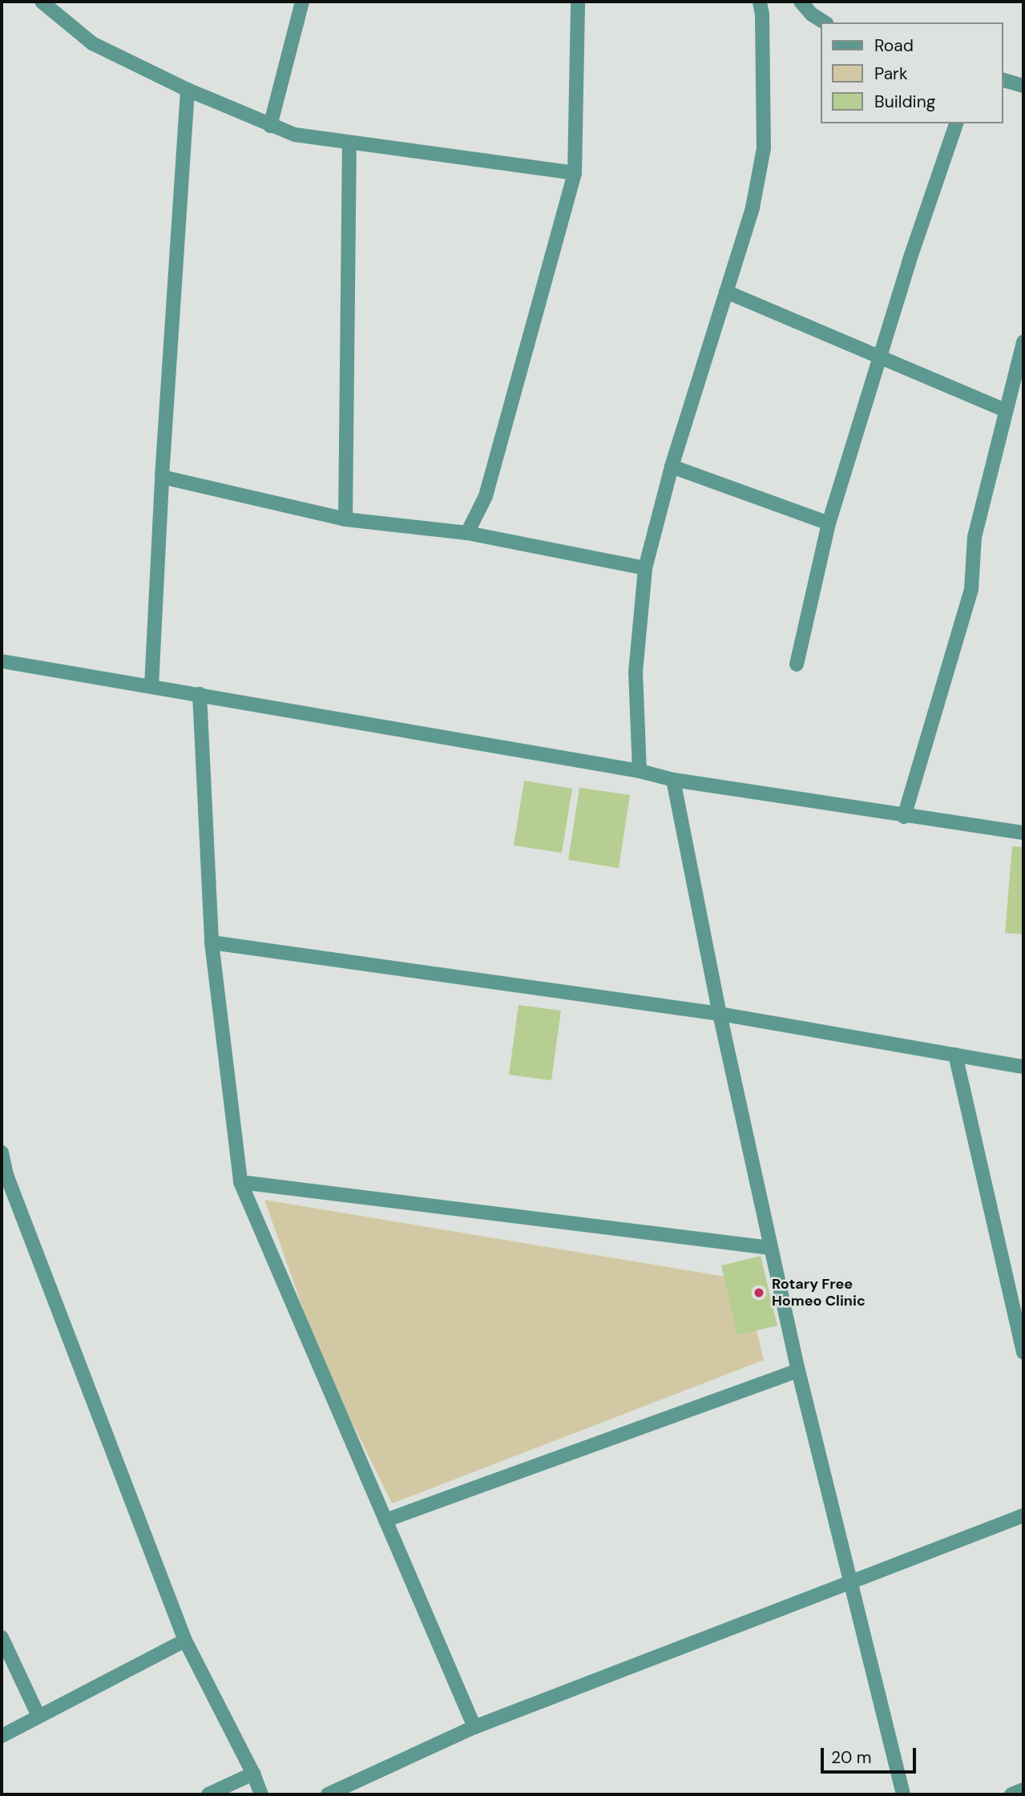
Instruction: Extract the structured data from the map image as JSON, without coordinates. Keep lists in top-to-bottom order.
{
  "places": ["Rotary Free Homeo Clinic"],
  "legend": ["Road", "Park", "Building"],
  "scale_bar": "20 m"
}
